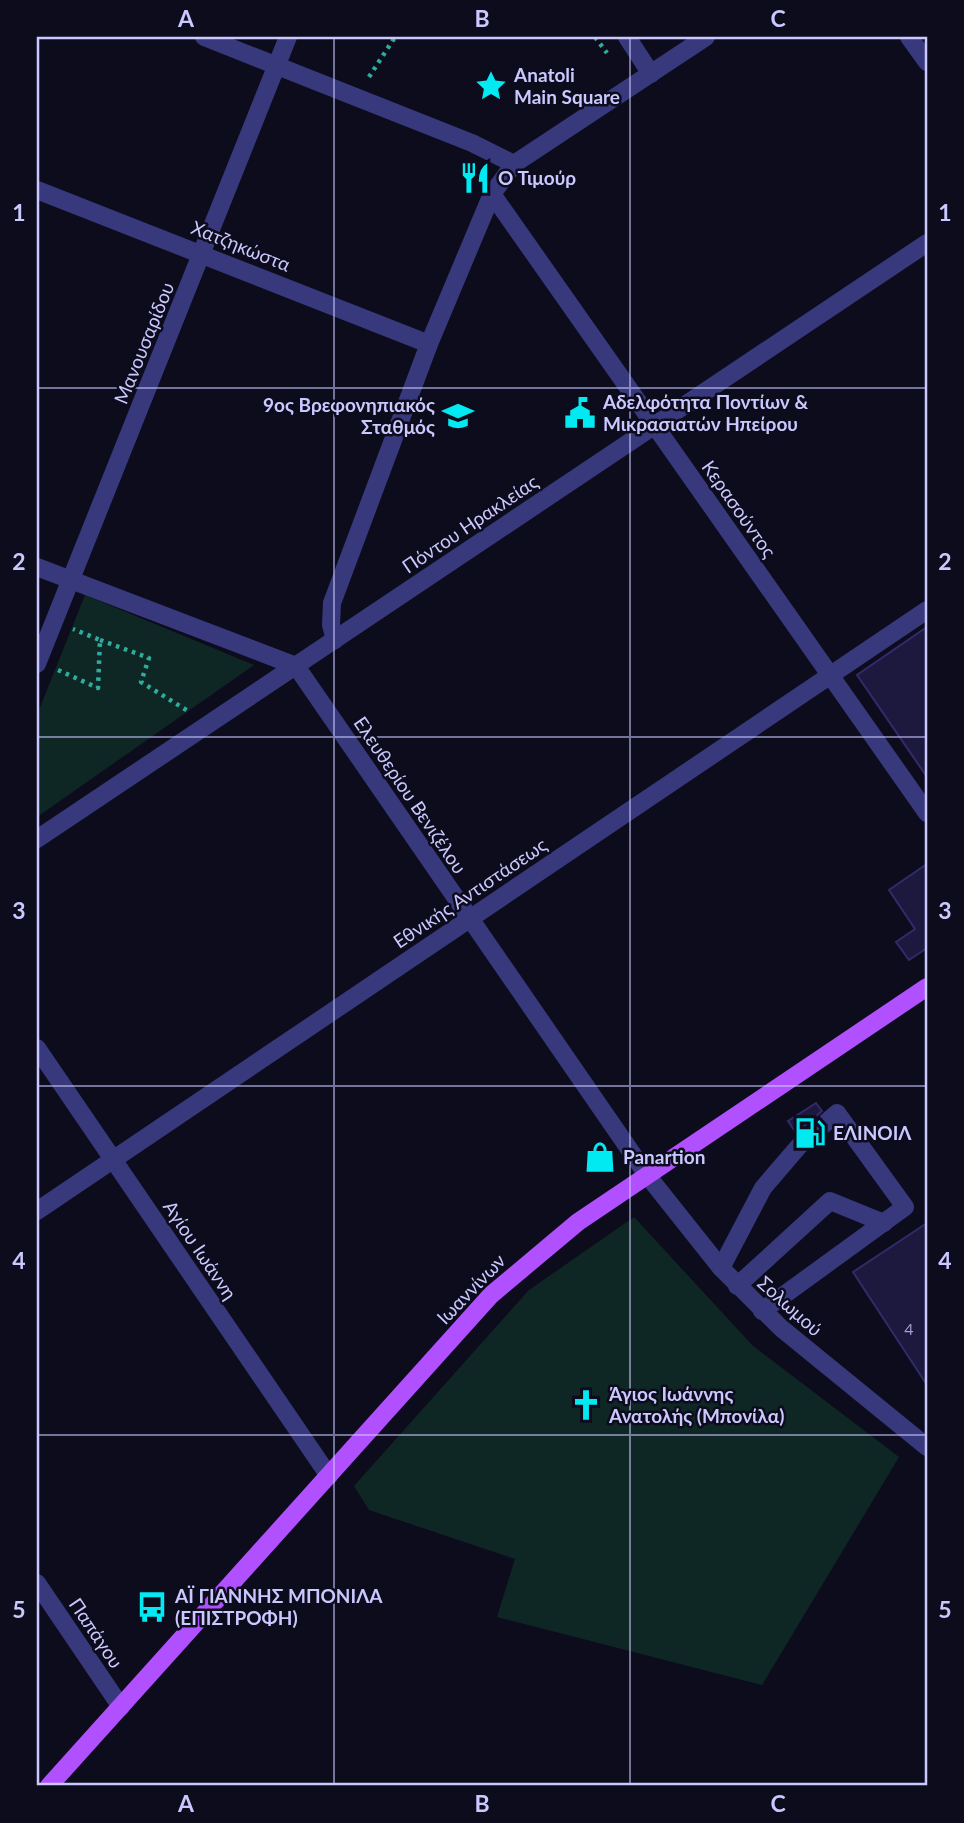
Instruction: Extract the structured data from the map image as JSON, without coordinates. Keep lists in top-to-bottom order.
{
  "streets": {
    "main road": ["Ιωαννίνων"],
    "street": [
      "Χατζηκώστα",
      "Μανουσαρίδου",
      "Κερασούντος",
      "Πόντου Ηρακλείας",
      "Ελευθερίου Βενιζέλου",
      "Εθνικής Αντιστάσεως",
      "Αγίου Ιωάννη",
      "Σολωμού",
      "Παπάγου"
    ]
  },
  "crossings": [
    ["Χατζηκώστα", "Μανουσαρίδου"],
    ["Κερασούντος", "Πόντου Ηρακλείας"],
    ["Κερασούντος", "Εθνικής Αντιστάσεως"],
    ["Πόντου Ηρακλείας", "Ελευθερίου Βενιζέλου"],
    ["Ελευθερίου Βενιζέλου", "Εθνικής Αντιστάσεως"],
    ["Ελευθερίου Βενιζέλου", "Ιωαννίνων"],
    ["Ελευθερίου Βενιζέλου", "Σολωμού"],
    ["Εθνικής Αντιστάσεως", "Αγίου Ιωάννη"],
    ["Αγίου Ιωάννη", "Ιωαννίνων"],
    ["Ιωαννίνων", "Σολωμού"],
    ["Ιωαννίνων", "Παπάγου"]
  ],
  "places": {
    "place": ["Anatoli Main Square"],
    "restaurant": ["Ο Τιμούρ"],
    "public building": ["Αδελφότητα Ποντίων & Μικρασιατών Ηπείρου"],
    "school or university": ["9ος Βρεφονηπιακός Σταθμός"],
    "fuel station": ["ΕΛΙΝΟΙΛ"],
    "shop": ["Panartion"],
    "church": ["Άγιος Ιωάννης Ανατολής (Μπονίλα)"],
    "bus stop": ["ΑΪ ΓΙΑΝΝΗΣ ΜΠΟΝΙΛΑ (ΕΠΙΣΤΡΟΦΗ)"]
  },
  "house_numbers": ["4"],
  "grid": {
    "columns": ["A", "B", "C"],
    "rows": [
      "1",
      "2",
      "3",
      "4",
      "5"
    ]
  }
}
